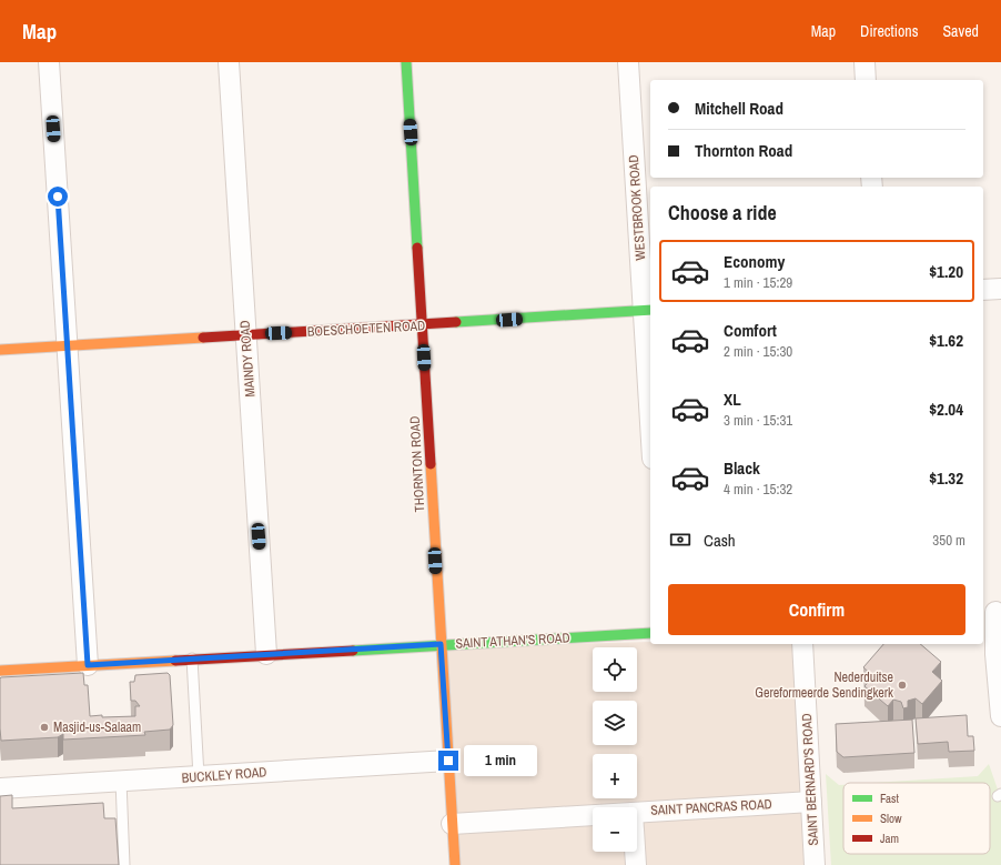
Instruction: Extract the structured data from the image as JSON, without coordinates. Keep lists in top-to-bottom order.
{
  "streets": {
    "street": [
      "WESTBROOK ROAD",
      "BOESCHOETEN ROAD",
      "MAINDY ROAD",
      "THORNTON ROAD",
      "SAINT ATHAN'S ROAD",
      "BUCKLEY ROAD",
      "SAINT BERNARD'S ROAD",
      "SAINT PANCRAS ROAD"
    ]
  },
  "crossings": [
    ["WESTBROOK ROAD", "BOESCHOETEN ROAD"],
    ["BOESCHOETEN ROAD", "MAINDY ROAD"],
    ["BOESCHOETEN ROAD", "THORNTON ROAD"],
    ["MAINDY ROAD", "SAINT ATHAN'S ROAD"],
    ["THORNTON ROAD", "SAINT ATHAN'S ROAD"],
    ["THORNTON ROAD", "BUCKLEY ROAD"],
    ["THORNTON ROAD", "SAINT PANCRAS ROAD"],
    ["SAINT BERNARD'S ROAD", "SAINT PANCRAS ROAD"]
  ],
  "places": ["Nederduitse Gereformeerde Sendingkerk", "Masjid-us-Salaam"],
  "legend": ["Fast", "Slow", "Jam"],
  "page": {
    "header": "Map",
    "nav": ["Map", "Directions", "Saved"],
    "banner": ["Mitchell Road", "Thornton Road"],
    "heading": "Choose a ride",
    "list": [
      {
        "name": "Economy",
        "note": "1 min · 15:29",
        "value": "$1.20"
      },
      {
        "name": "Comfort",
        "note": "2 min · 15:30",
        "value": "$1.62"
      },
      {
        "name": "XL",
        "note": "3 min · 15:31",
        "value": "$2.04"
      },
      {
        "name": "Black",
        "note": "4 min · 15:32",
        "value": "$1.32"
      }
    ],
    "pay": ["Cash", "350 m"],
    "buttons": "Confirm",
    "map_buttons": ["+", "−"],
    "bubble": "1 min"
  }
}
